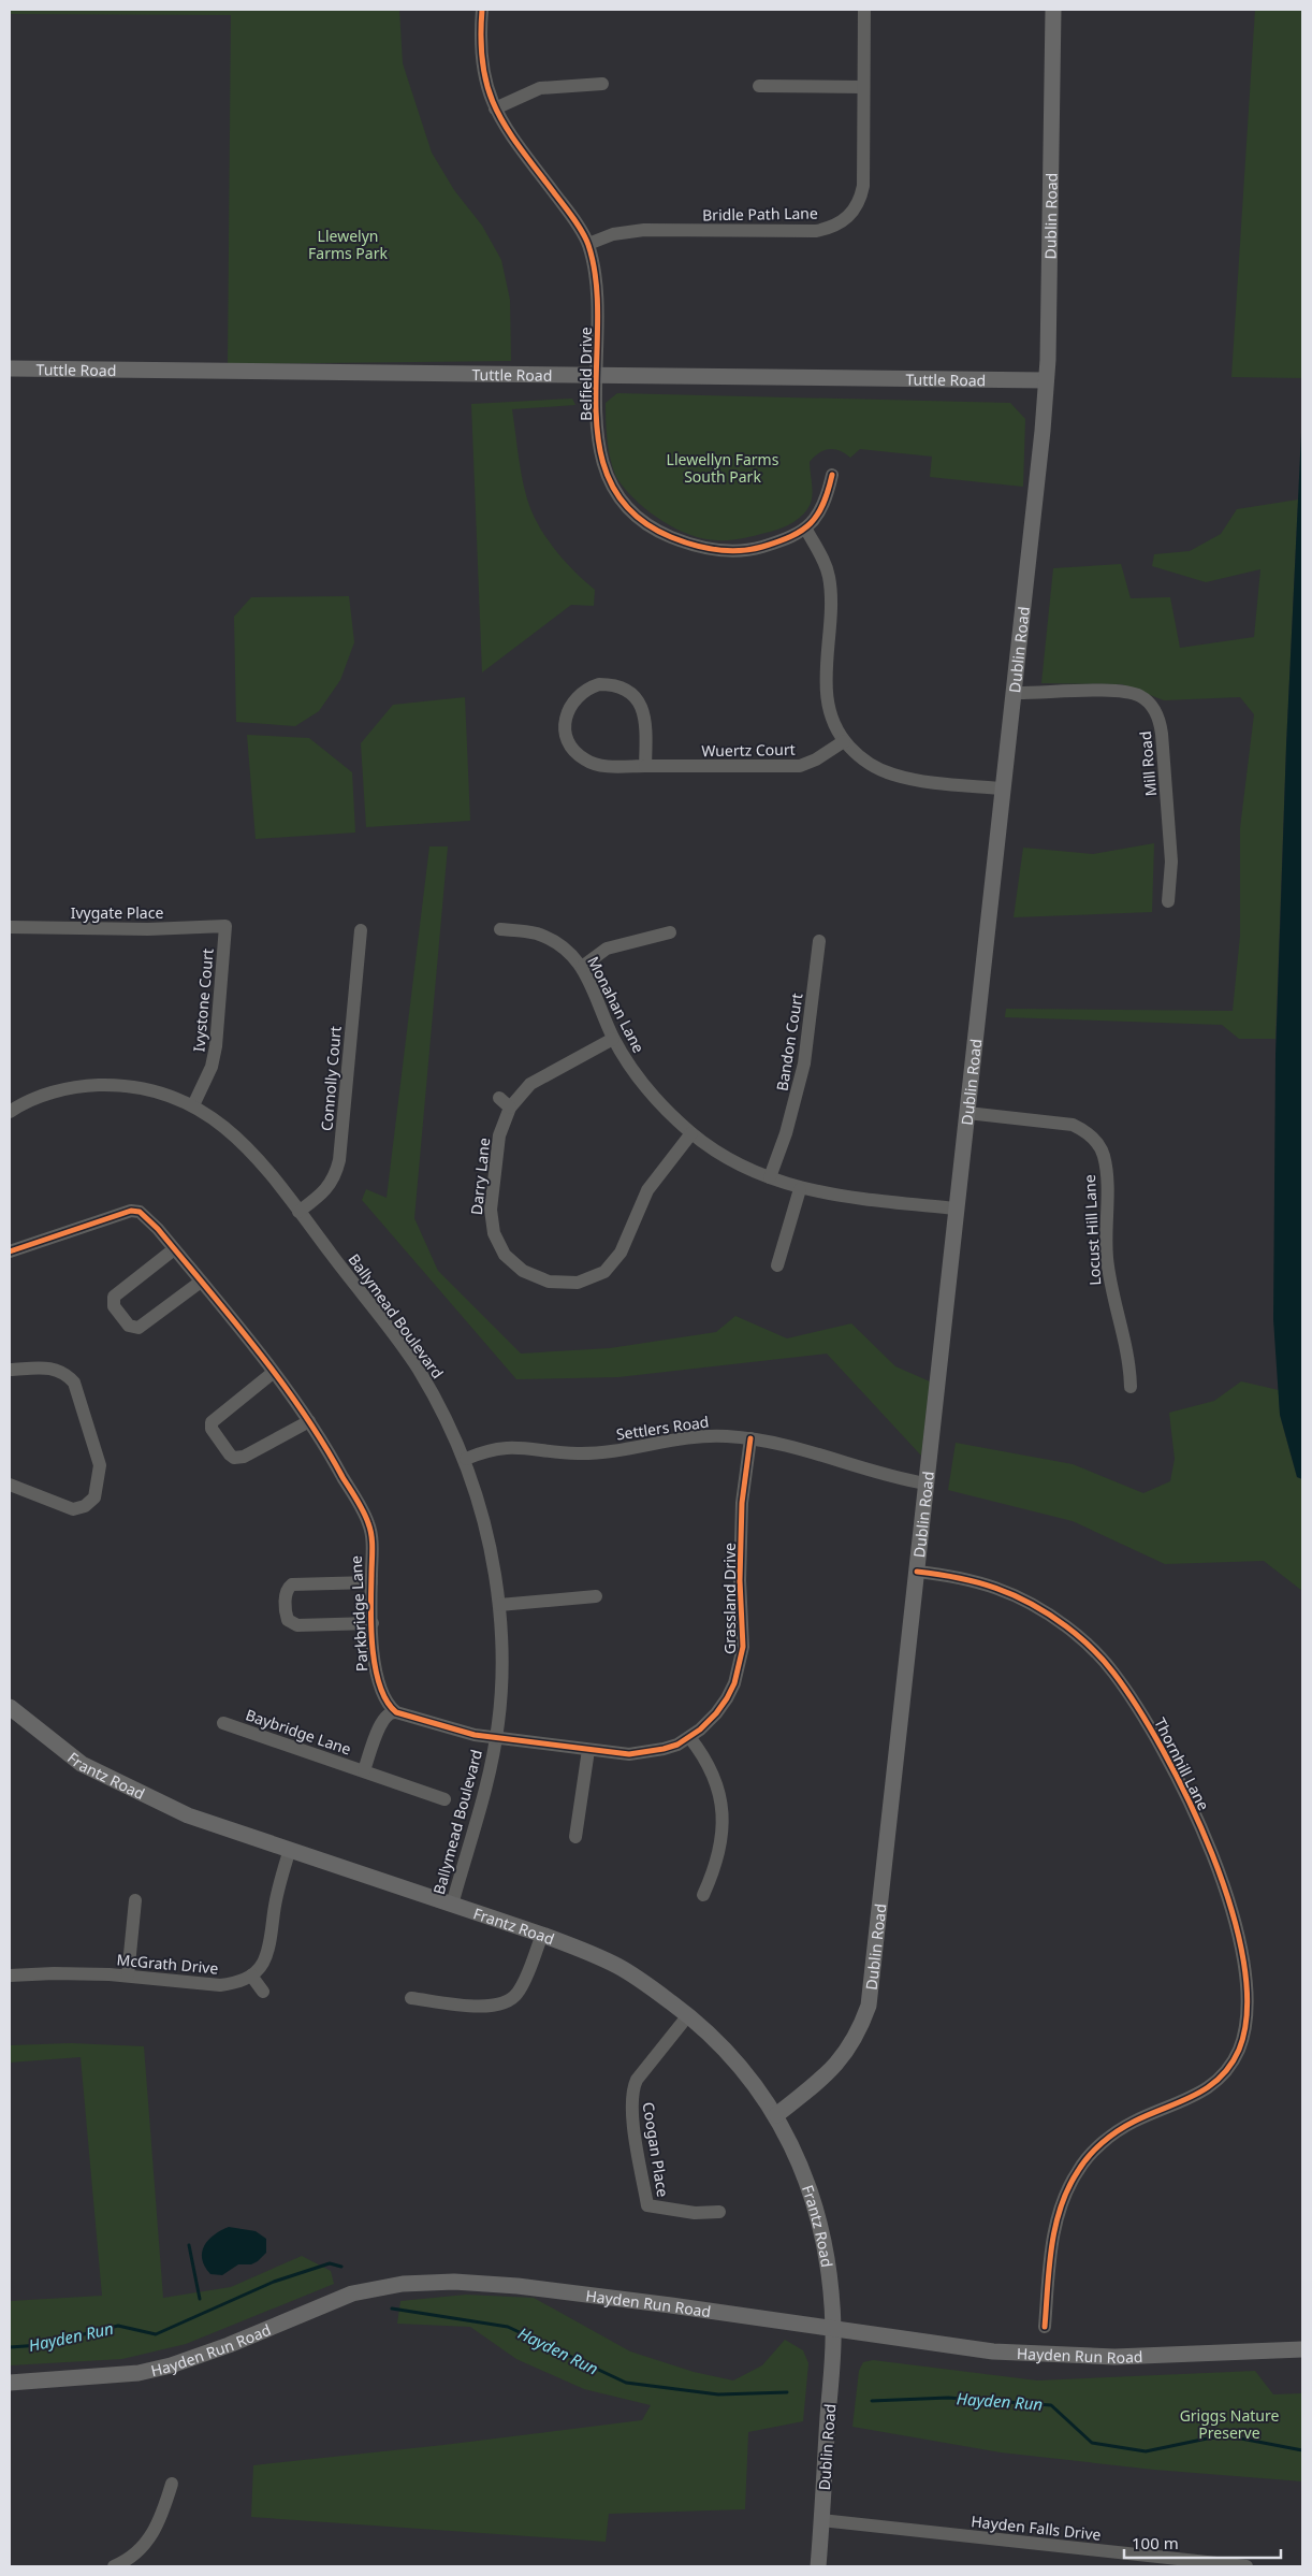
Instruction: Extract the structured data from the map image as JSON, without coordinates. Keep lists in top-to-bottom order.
{
  "streets": {
    "main road": [
      "Dublin Road",
      "Tuttle Road",
      "Frantz Road",
      "Hayden Run Road"
    ],
    "street": [
      "Bridle Path Lane",
      "Belfield Drive",
      "Wuertz Court",
      "Mill Road",
      "Ivygate Place",
      "Ivystone Court",
      "Monahan Lane",
      "Bandon Court",
      "Connolly Court",
      "Darry Lane",
      "Locust Hill Lane",
      "Ballymead Boulevard",
      "Settlers Road",
      "Grassland Drive",
      "Parkbridge Lane",
      "Baybridge Lane",
      "Thornhill Lane",
      "McGrath Drive",
      "Coogan Place",
      "Hayden Falls Drive"
    ]
  },
  "crossings": [
    ["Bridle Path Lane", "Belfield Drive"],
    ["Dublin Road", "Tuttle Road"],
    ["Dublin Road", "Mill Road"],
    ["Dublin Road", "Monahan Lane"],
    ["Dublin Road", "Locust Hill Lane"],
    ["Dublin Road", "Settlers Road"],
    ["Dublin Road", "Thornhill Lane"],
    ["Dublin Road", "Frantz Road"],
    ["Dublin Road", "Hayden Run Road"],
    ["Dublin Road", "Hayden Falls Drive"],
    ["Tuttle Road", "Belfield Drive"],
    ["Ivygate Place", "Ivystone Court"],
    ["Ivystone Court", "Ballymead Boulevard"],
    ["Monahan Lane", "Bandon Court"],
    ["Monahan Lane", "Darry Lane"],
    ["Connolly Court", "Ballymead Boulevard"],
    ["Ballymead Boulevard", "Settlers Road"],
    ["Ballymead Boulevard", "Grassland Drive"],
    ["Ballymead Boulevard", "Frantz Road"],
    ["Settlers Road", "Grassland Drive"],
    ["Parkbridge Lane", "Baybridge Lane"],
    ["Frantz Road", "Coogan Place"],
    ["Frantz Road", "Hayden Run Road"]
  ],
  "water": ["Hayden Run"],
  "parks": ["Llewelyn Farms Park", "Llewellyn Farms South Park", "Griggs Nature Preserve"],
  "scale_bar": "100 m"
}
